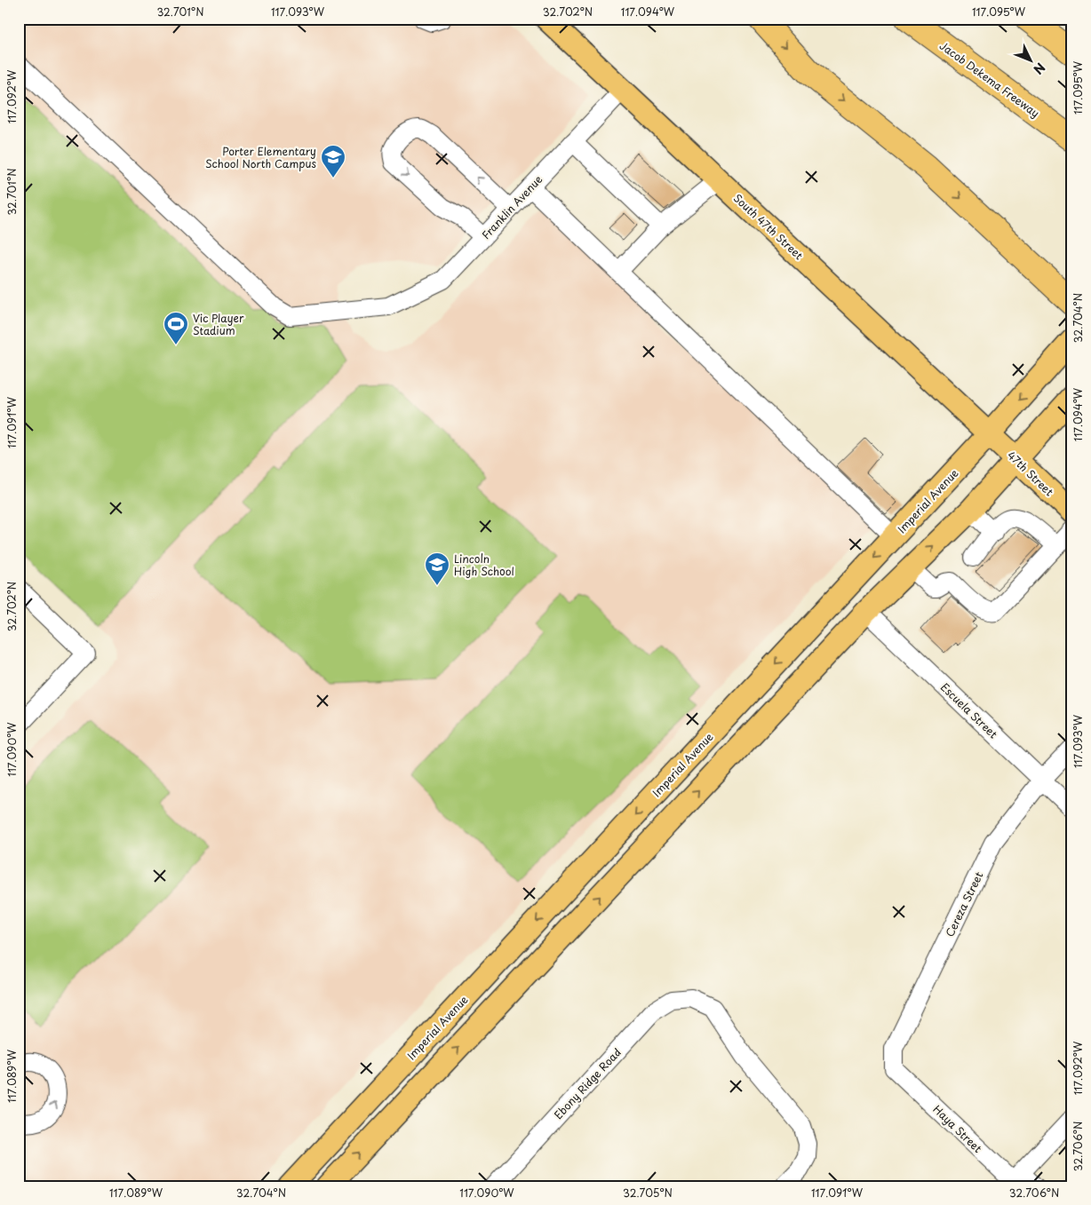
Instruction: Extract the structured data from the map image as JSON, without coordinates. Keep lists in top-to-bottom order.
{
  "streets": {
    "highway": ["Jacob Dekema Freeway"],
    "main road": ["South 47th Street", "47th Street", "Imperial Avenue"],
    "street": [
      "Franklin Avenue",
      "Escuela Street",
      "Cereza Street",
      "Ebony Ridge Road",
      "Haya Street"
    ]
  },
  "crossings": [
    ["Franklin Avenue", "South 47th Street"],
    ["South 47th Street", "47th Street"],
    ["South 47th Street", "Imperial Avenue"],
    ["47th Street", "Imperial Avenue"],
    ["Escuela Street", "Cereza Street"],
    ["Cereza Street", "Haya Street"]
  ],
  "places": {
    "school or university": ["Porter Elementary School North Campus", "Lincoln High School"],
    "sports": ["Vic Player Stadium"]
  },
  "north": "bottom right",
  "coordinates": [
    "32.701°N",
    "117.093°W",
    "32.702°N",
    "117.094°W",
    "117.095°W",
    "117.092°W",
    "32.704°N",
    "117.091°W",
    "117.090°W",
    "117.089°W",
    "32.706°N",
    "32.705°N"
  ]
}
